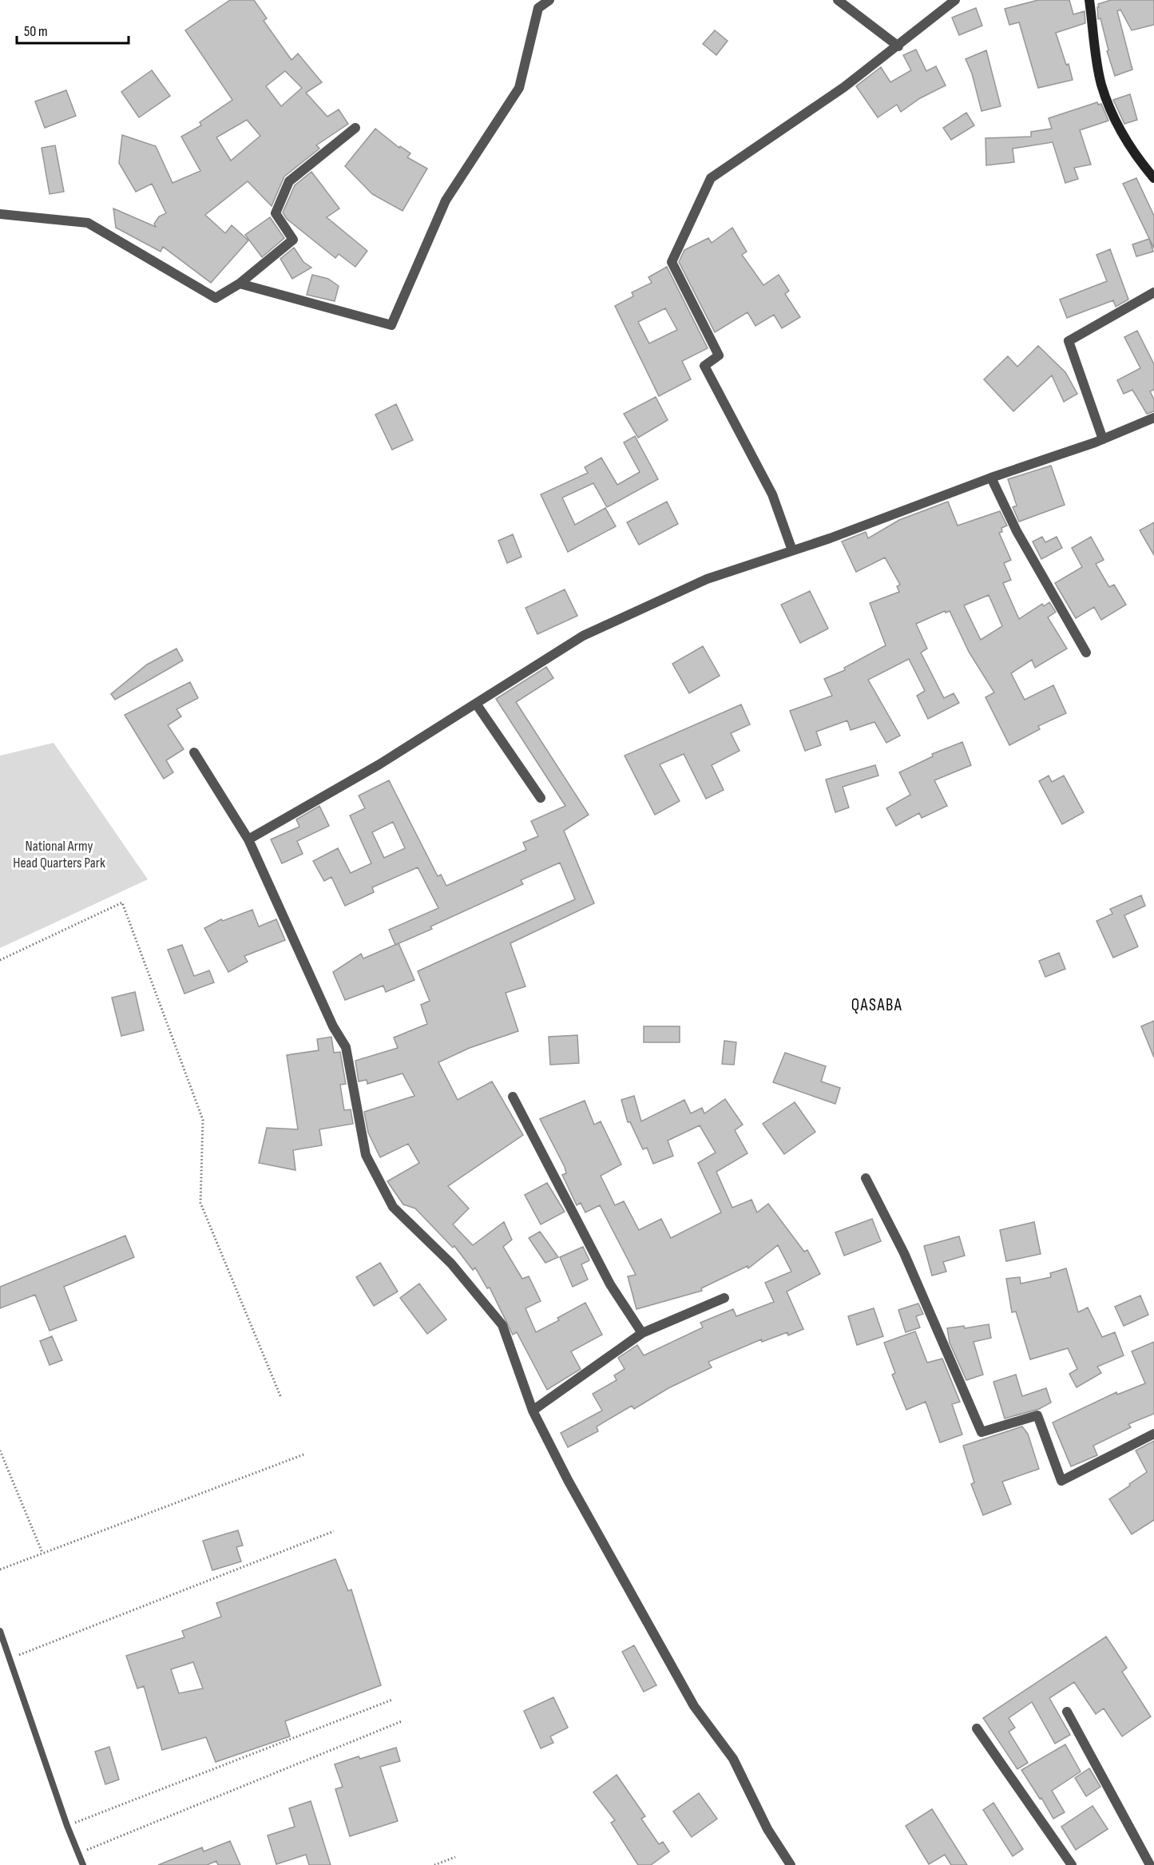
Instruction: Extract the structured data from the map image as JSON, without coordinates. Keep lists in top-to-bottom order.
{
  "districts": ["QASABA"],
  "parks": ["National Army Head Quarters Park"],
  "scale_bar": "50 m"
}
